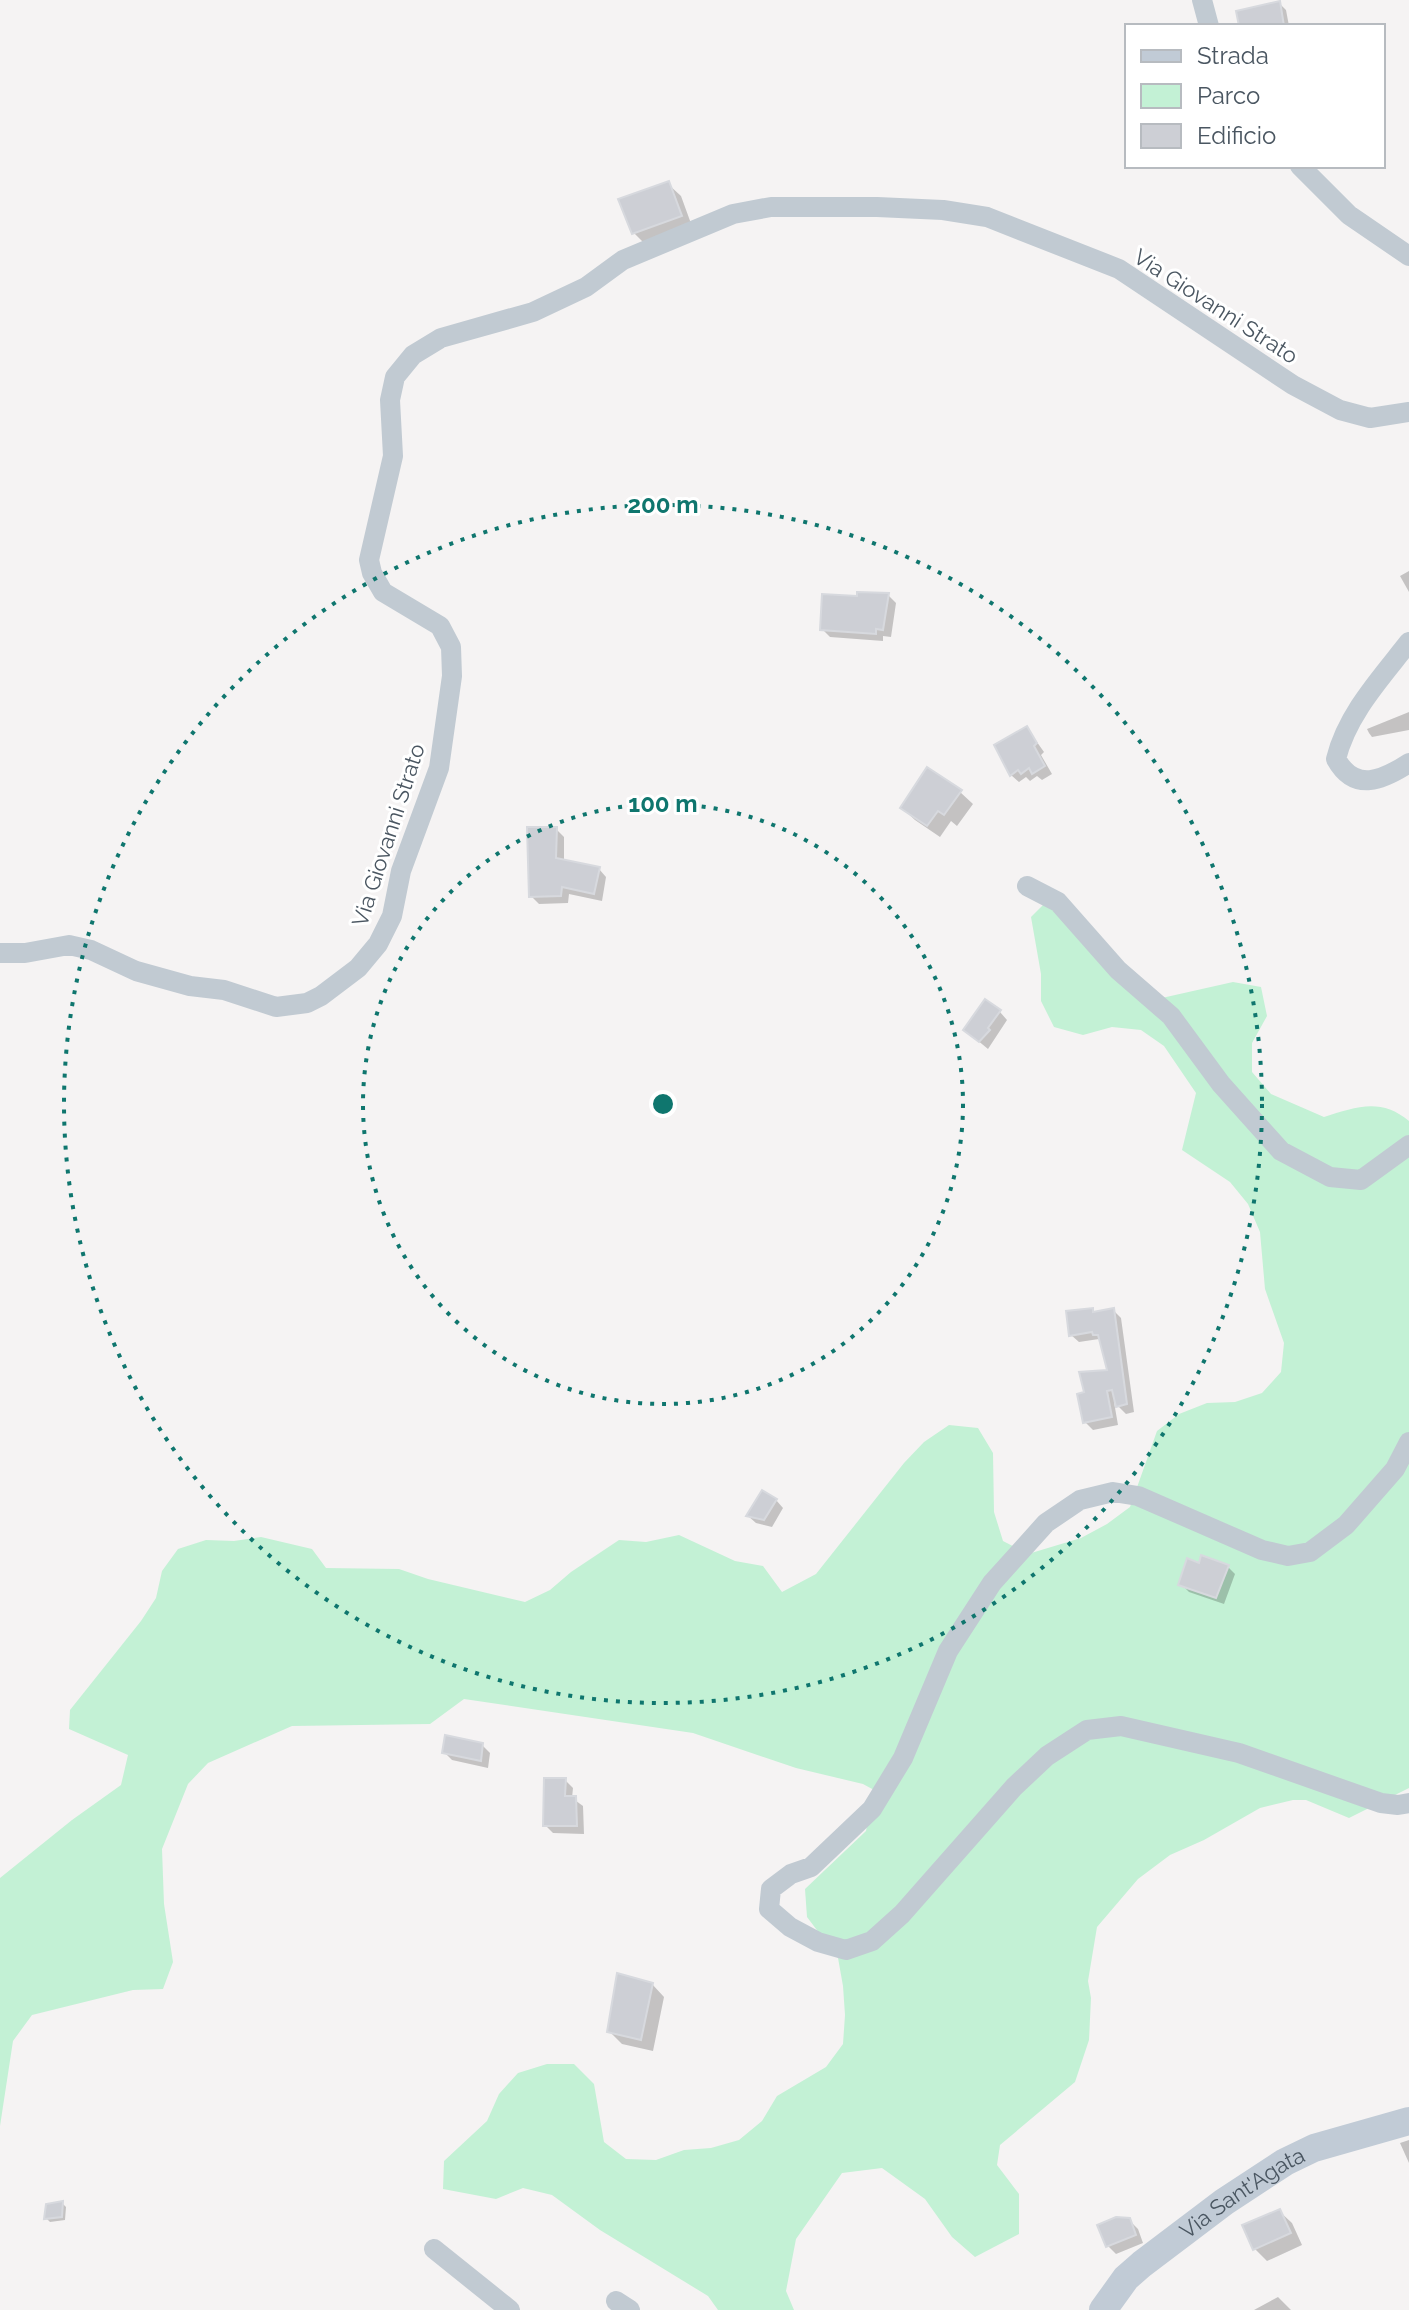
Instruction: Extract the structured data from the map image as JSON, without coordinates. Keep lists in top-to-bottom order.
{
  "streets": {
    "street": ["Via Giovanni Strato", "Via Sant'Agata"]
  },
  "legend": ["Strada", "Parco", "Edificio"],
  "rings": ["200 m", "100 m"]
}
